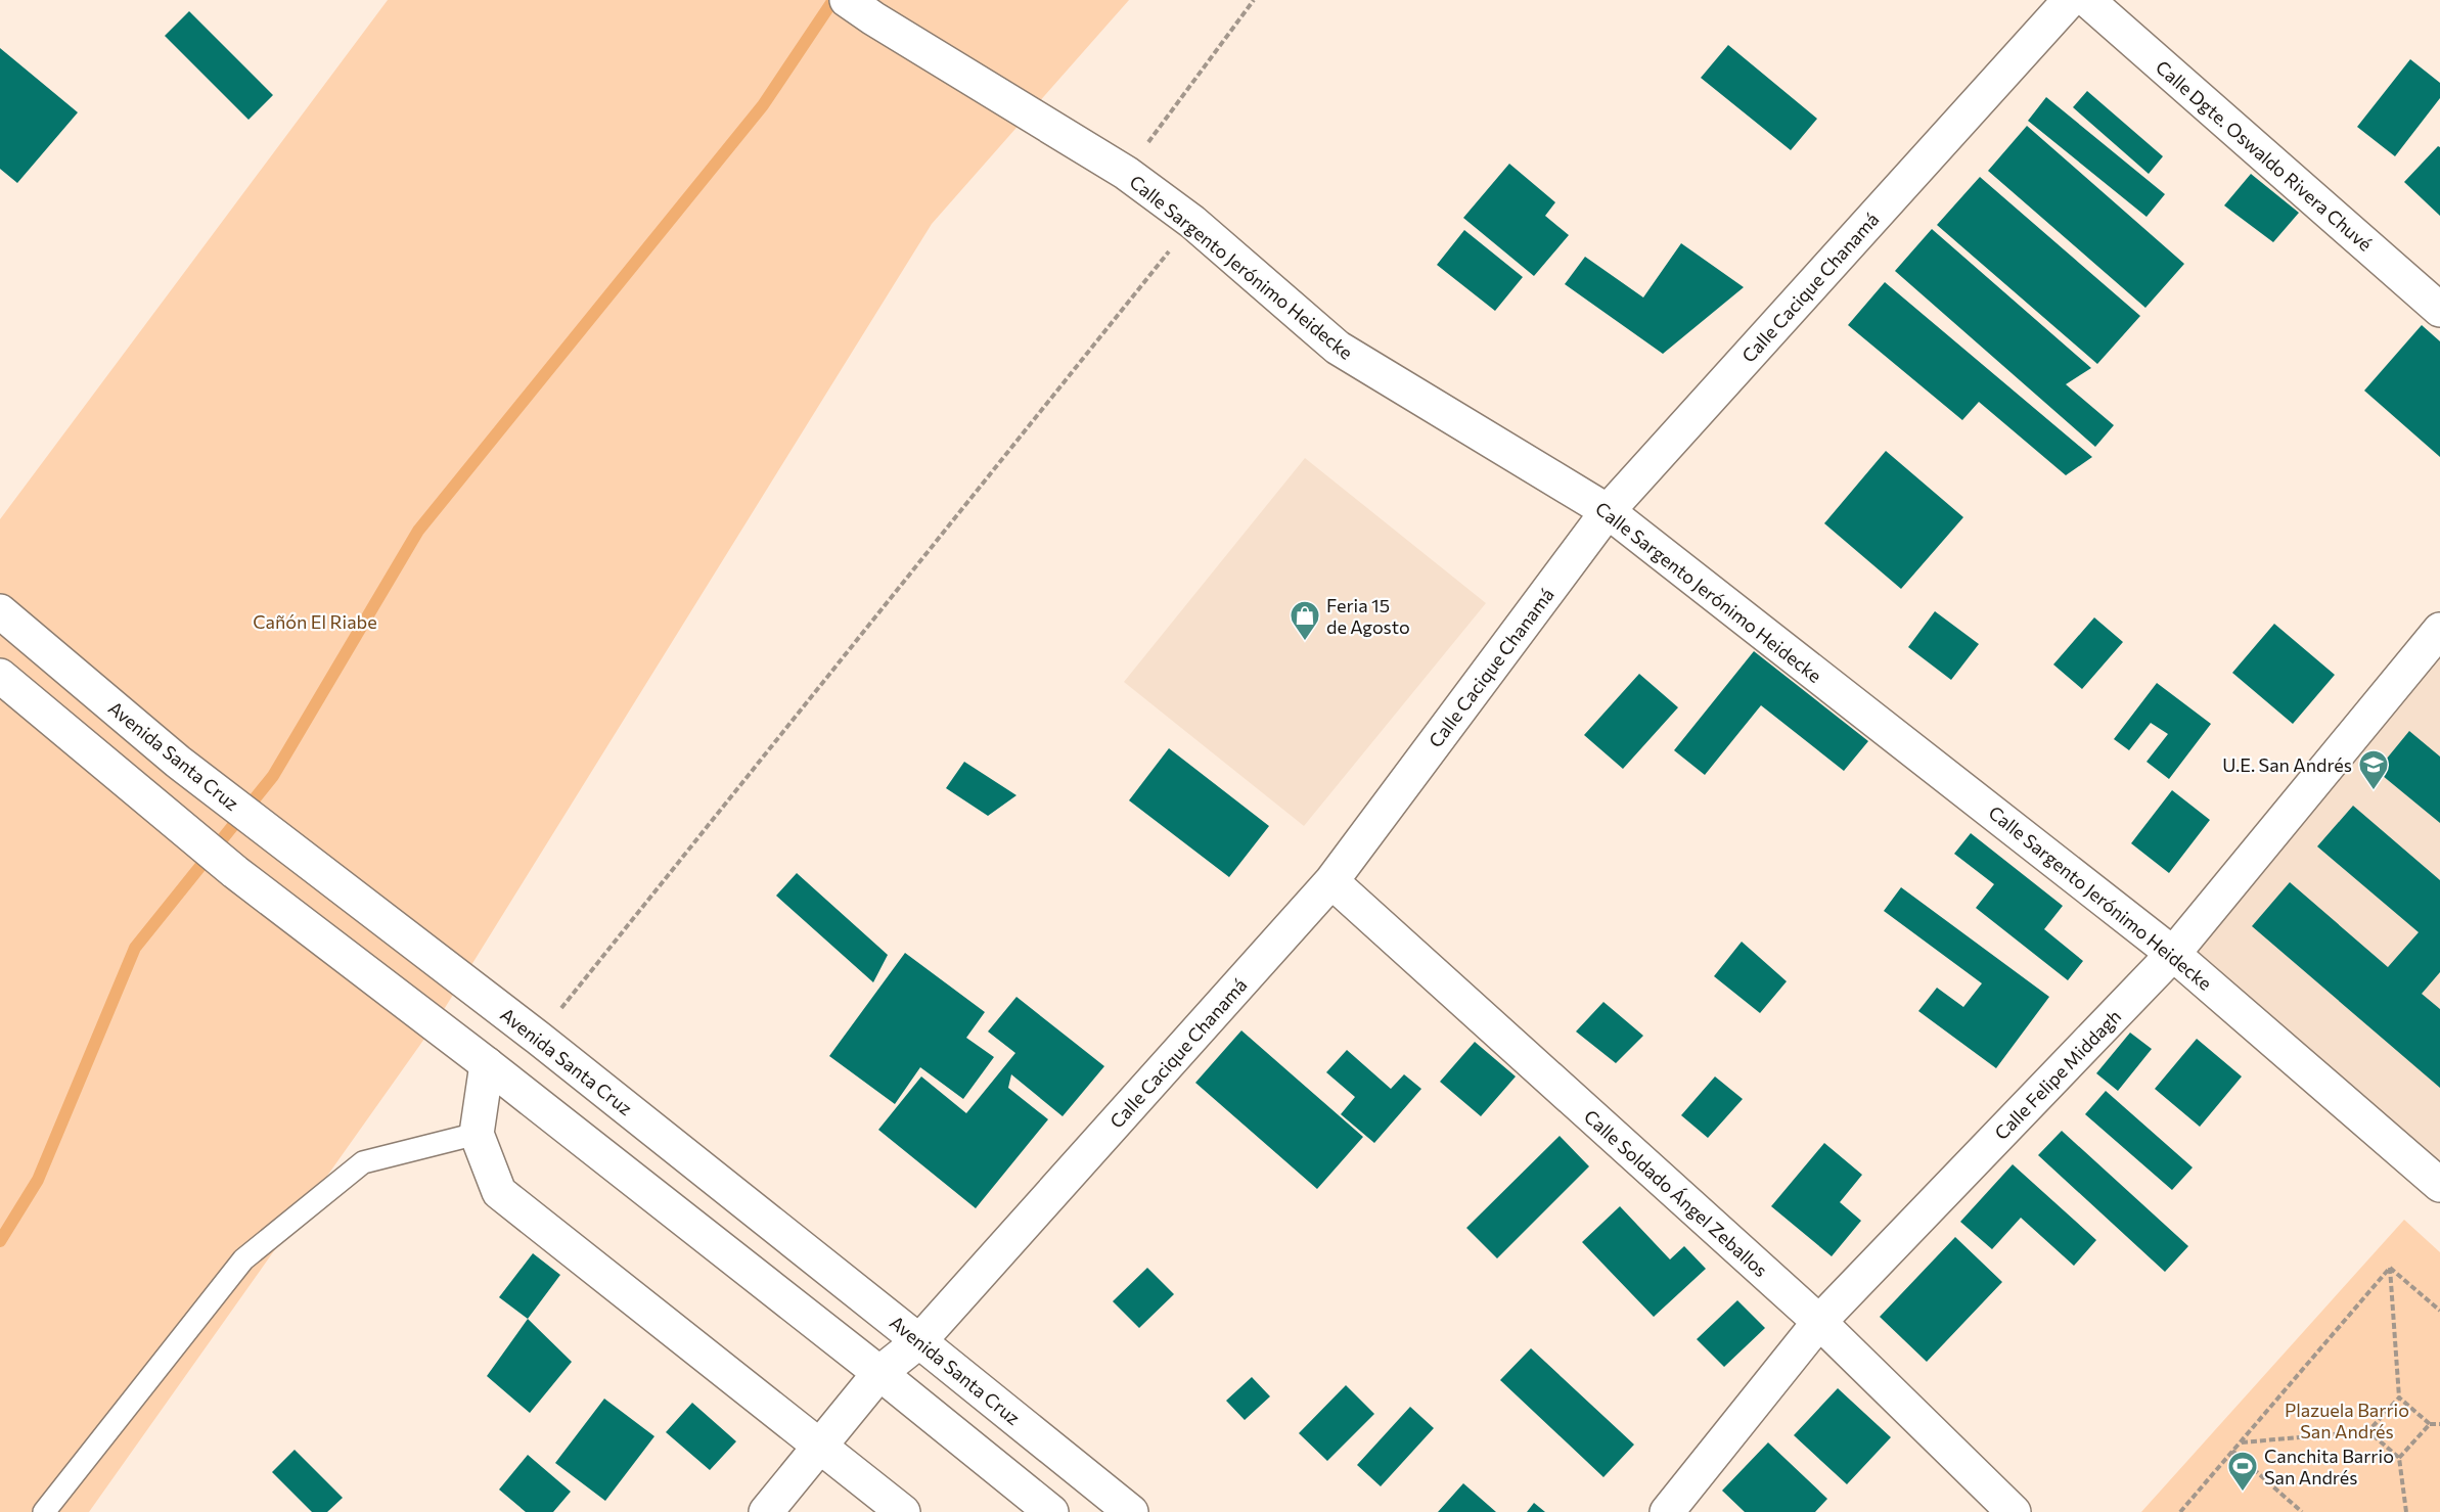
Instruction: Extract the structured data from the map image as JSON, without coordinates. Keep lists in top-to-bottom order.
{
  "streets": {
    "street": [
      "Calle Dgte. Oswaldo Rivera Chuvé",
      "Calle Sargento Jerónimo Heidecke",
      "Calle Cacique Chanamá",
      "Avenida Santa Cruz",
      "Calle Felipe Middagh",
      "Calle Soldado Ángel Zeballos"
    ]
  },
  "crossings": [
    ["Calle Sargento Jerónimo Heidecke", "Calle Cacique Chanamá"],
    ["Calle Sargento Jerónimo Heidecke", "Calle Felipe Middagh"],
    ["Calle Cacique Chanamá", "Avenida Santa Cruz"],
    ["Calle Cacique Chanamá", "Calle Soldado Ángel Zeballos"],
    ["Calle Felipe Middagh", "Calle Soldado Ángel Zeballos"]
  ],
  "parks": ["Cañón El Riabe", "Plazuela Barrio San Andrés"],
  "places": {
    "shop": ["Feria 15 de Agosto"],
    "school or university": ["U.E. San Andrés"],
    "sports": ["Canchita Barrio San Andrés"]
  }
}
